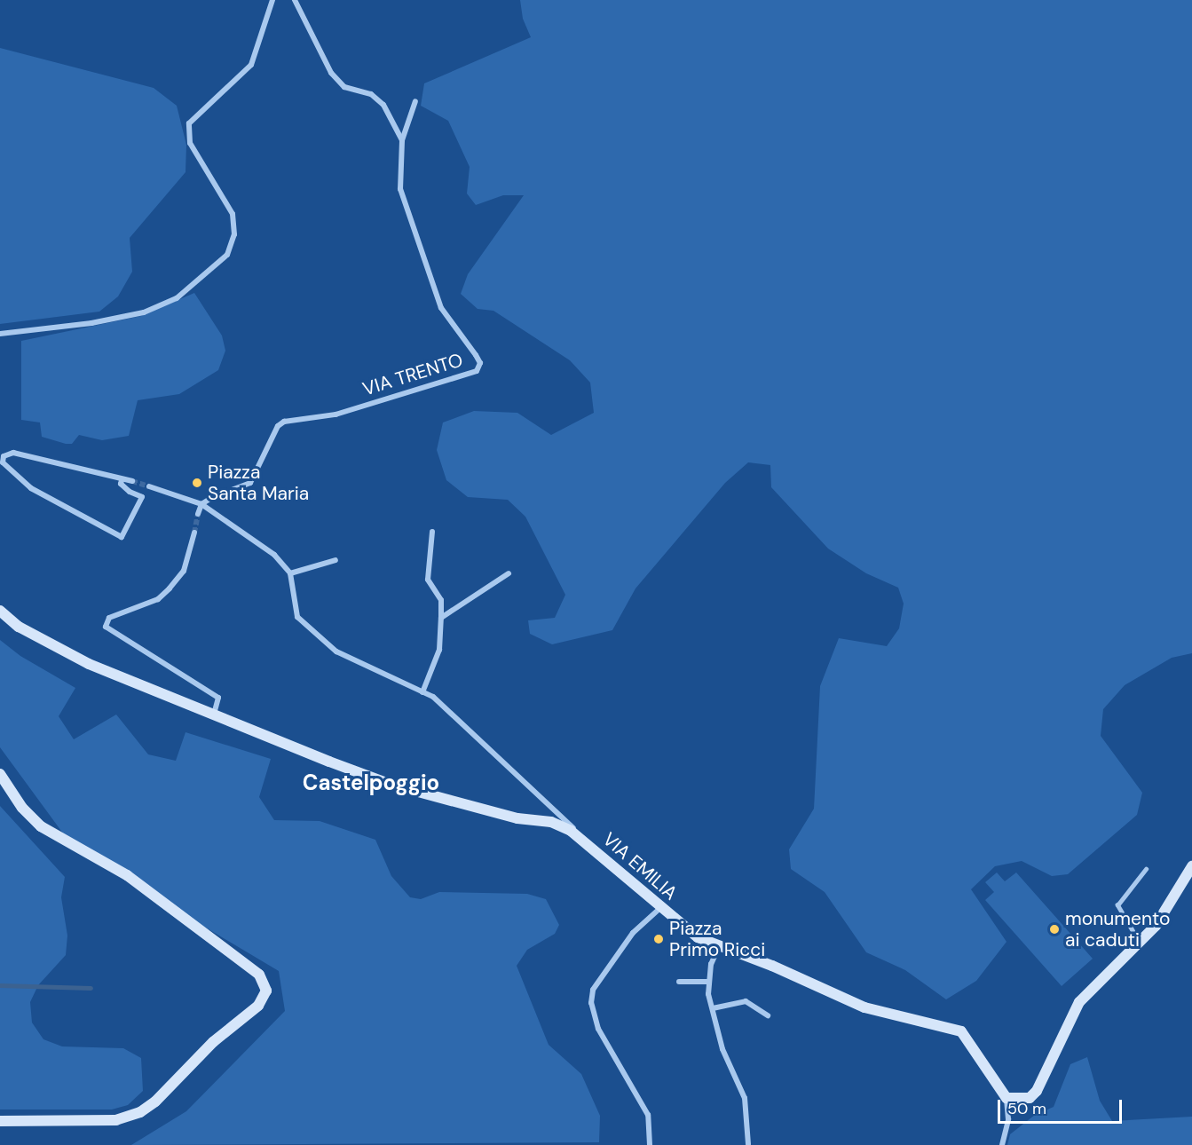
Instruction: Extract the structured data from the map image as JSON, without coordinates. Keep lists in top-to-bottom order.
{
  "streets": {
    "main road": ["VIA EMILIA"],
    "street": ["VIA TRENTO"]
  },
  "districts": ["Castelpoggio"],
  "places": ["Piazza Santa Maria", "monumento ai caduti", "Piazza Primo Ricci"],
  "scale_bar": "50 m"
}
